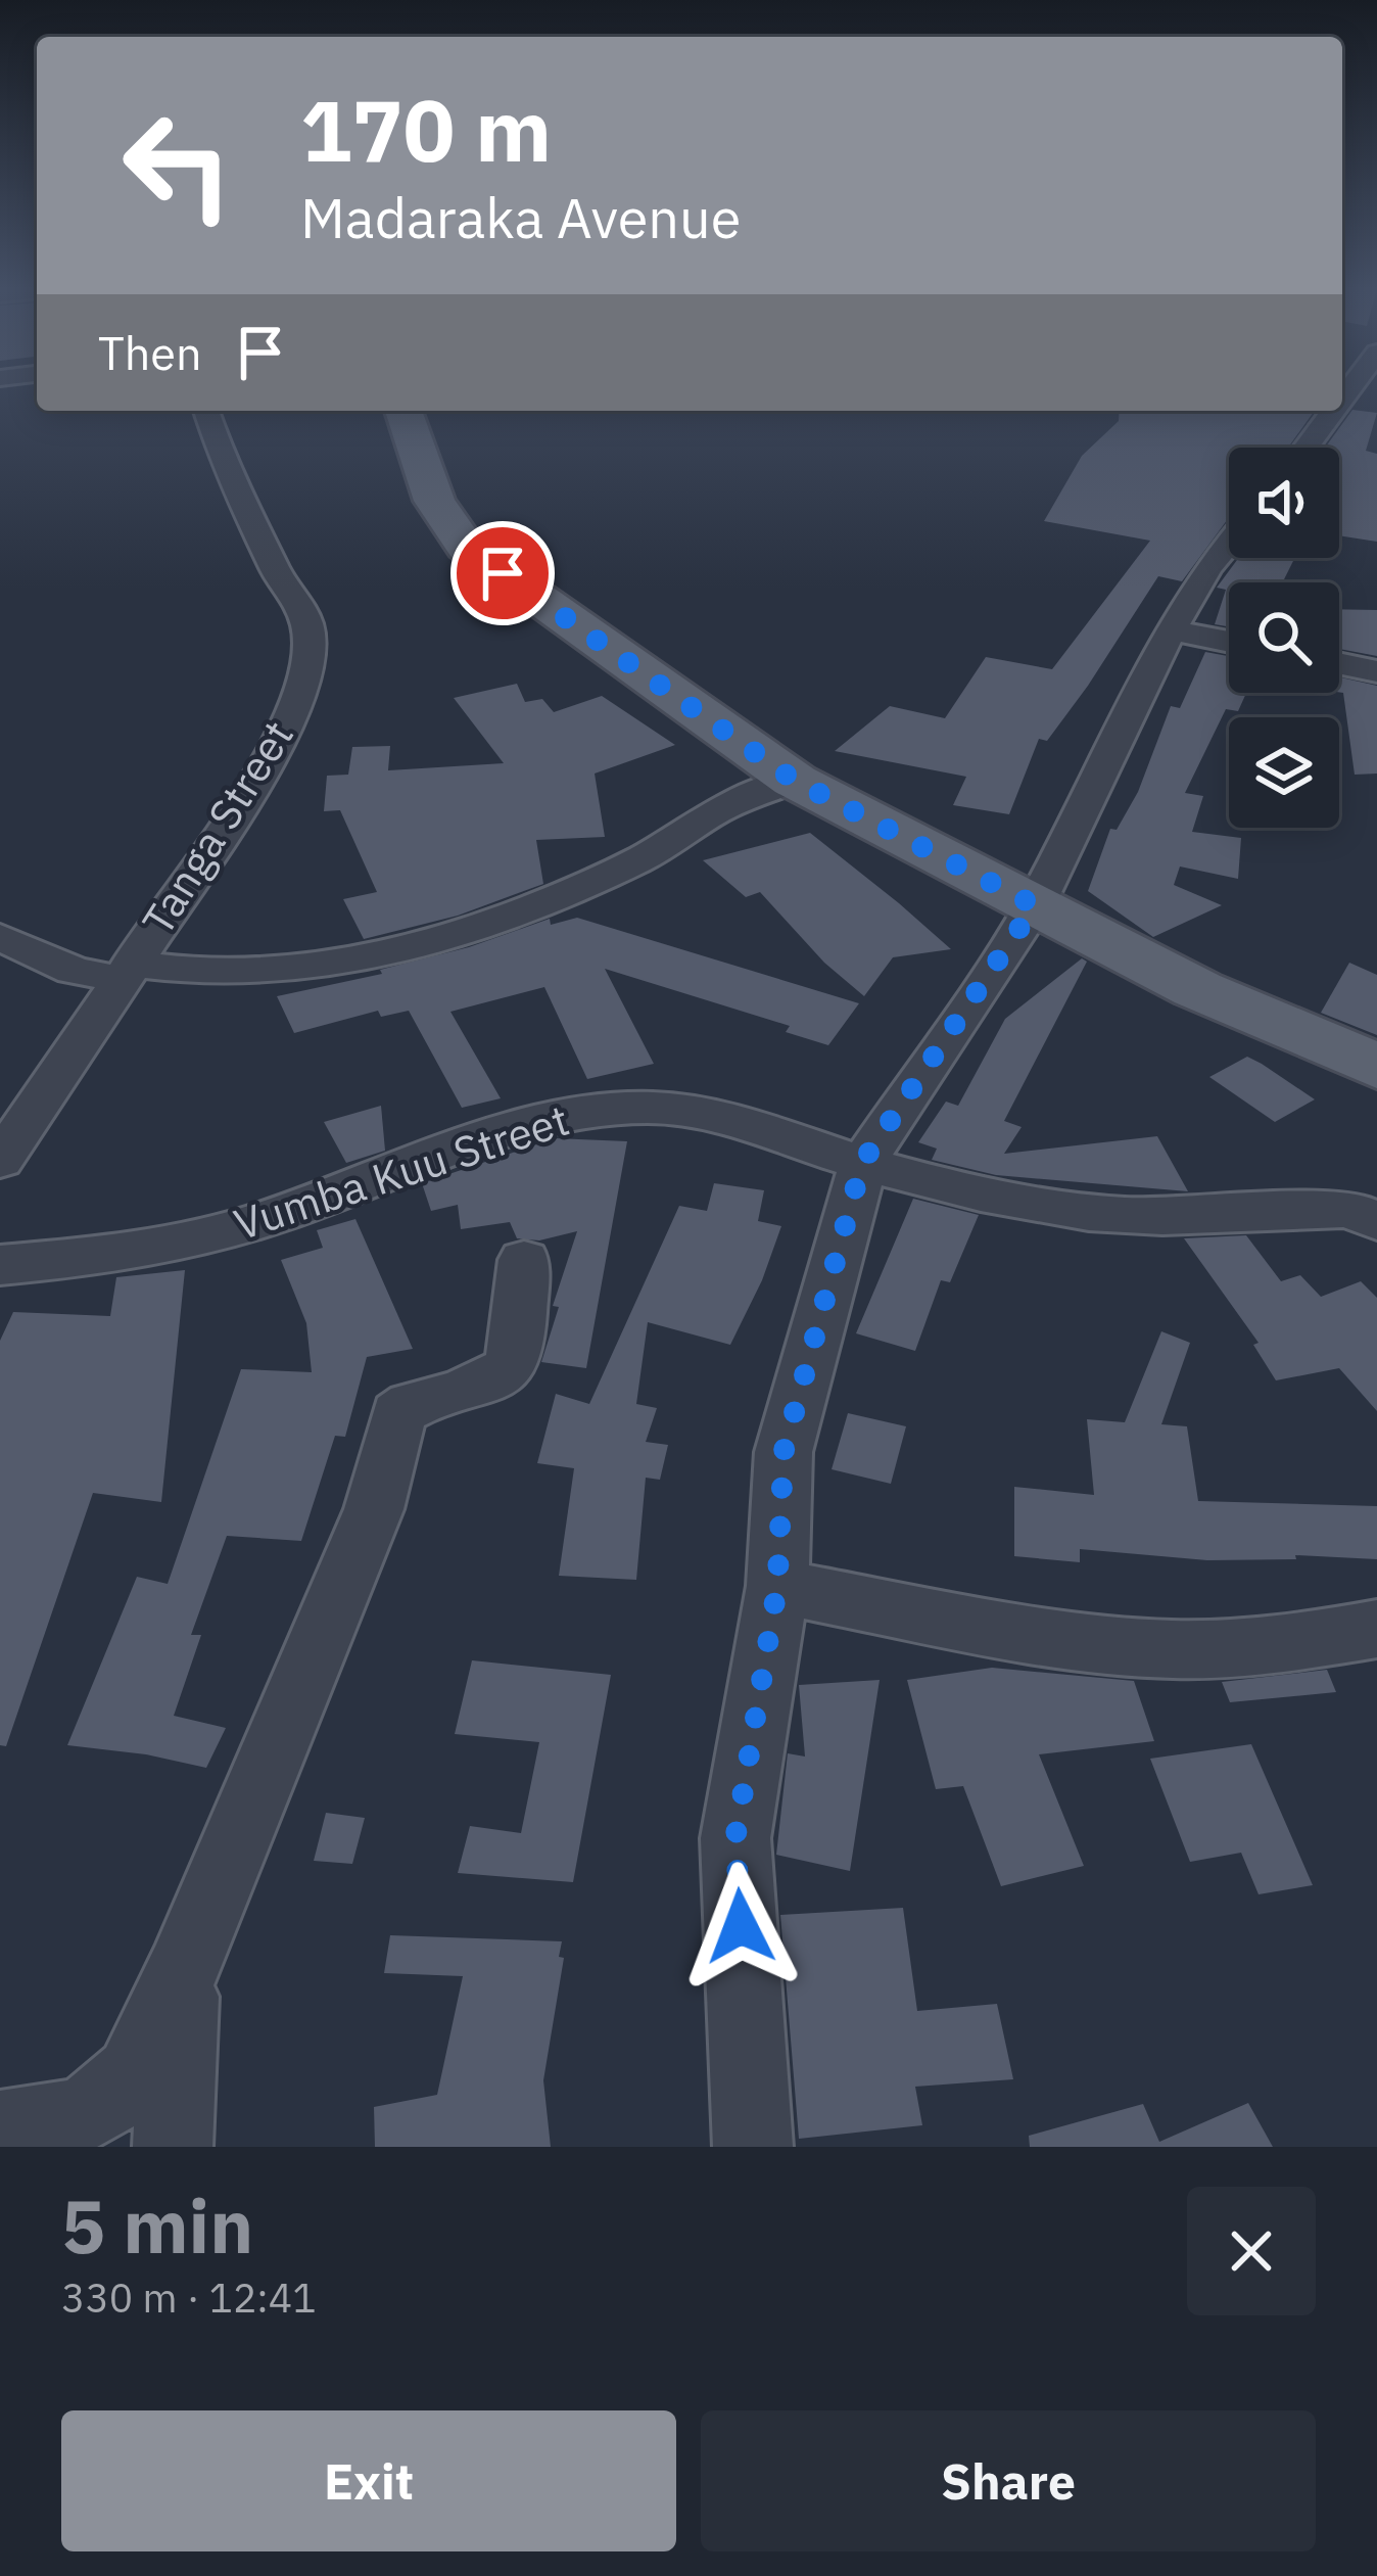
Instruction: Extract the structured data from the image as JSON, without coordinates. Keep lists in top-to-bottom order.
{
  "streets": {
    "street": ["Tanga Street", "Vumba Kuu Street"]
  },
  "page": {
    "turn": ["170 m", "Madaraka Avenue"],
    "then": "Then",
    "heading": ["5 min", "330 m · 12:41"],
    "buttons": ["Exit", "Share"]
  }
}
